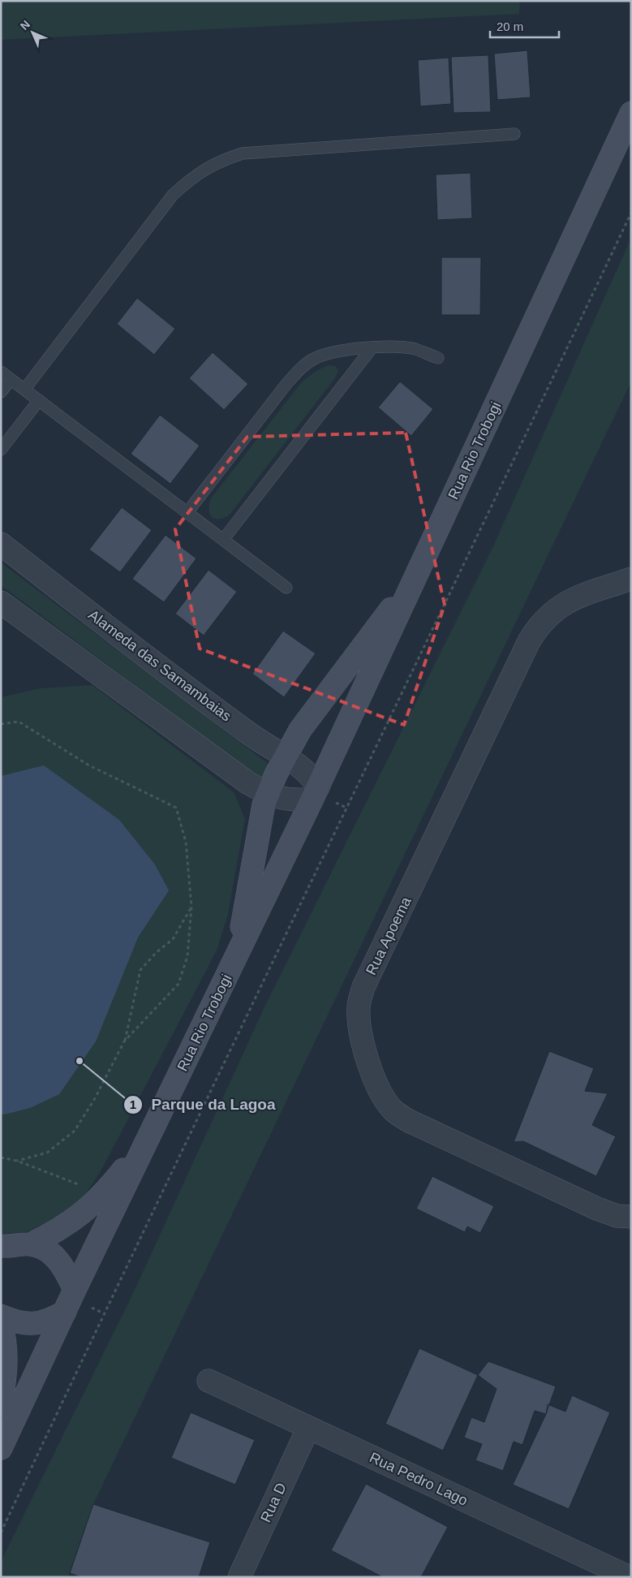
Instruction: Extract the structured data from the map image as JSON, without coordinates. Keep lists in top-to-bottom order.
{
  "streets": {
    "main road": ["Rua Rio Trobogi"],
    "street": [
      "Alameda das Samambaias",
      "Rua Apoema",
      "Rua Pedro Lago",
      "Rua D"
    ]
  },
  "crossings": [
    ["Rua Rio Trobogi", "Alameda das Samambaias"],
    ["Rua Pedro Lago", "Rua D"]
  ],
  "places": ["Parque da Lagoa"],
  "scale_bar": "20 m",
  "north": "top left"
}
